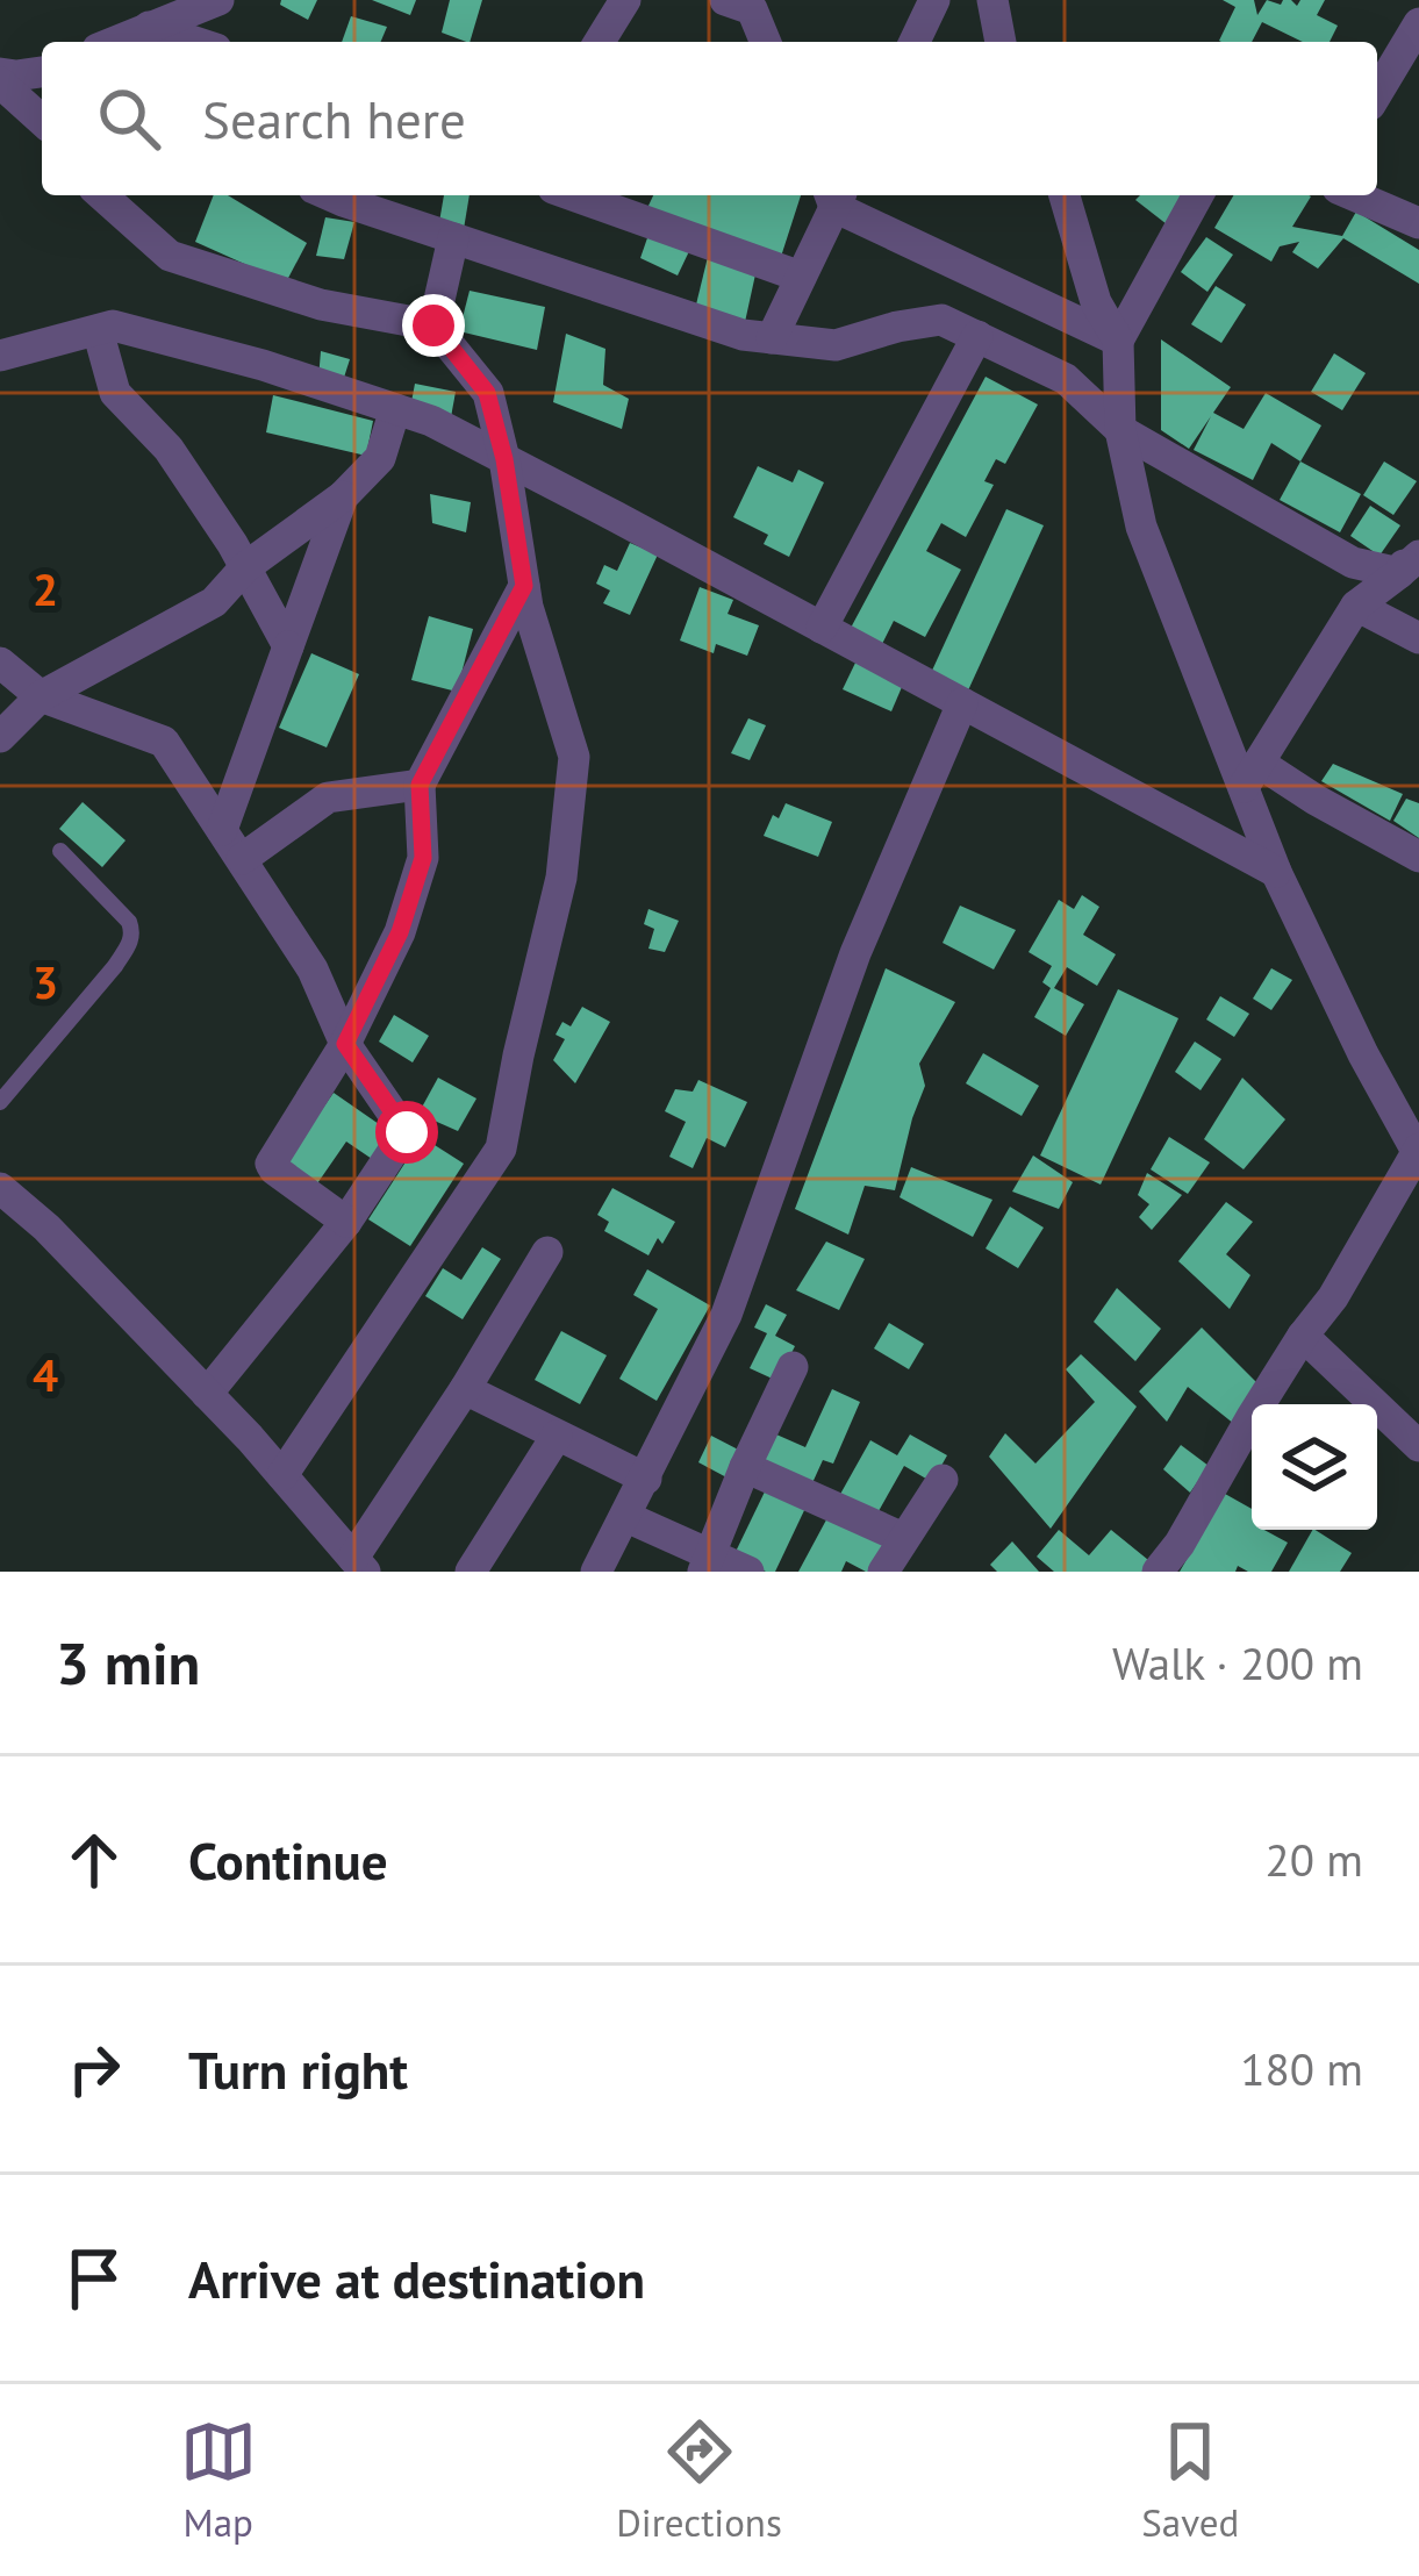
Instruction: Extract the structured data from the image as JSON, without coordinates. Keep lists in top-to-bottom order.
{
  "page": {
    "search": "Search here",
    "heading": ["3 min", "Walk · 200 m"],
    "list": [
      ["Continue", "20 m"],
      ["Turn right", "180 m"],
      "Arrive at destination"
    ],
    "nav": ["Map", "Directions", "Saved"]
  },
  "grid": {
    "rows": ["2", "3", "4"]
  }
}
